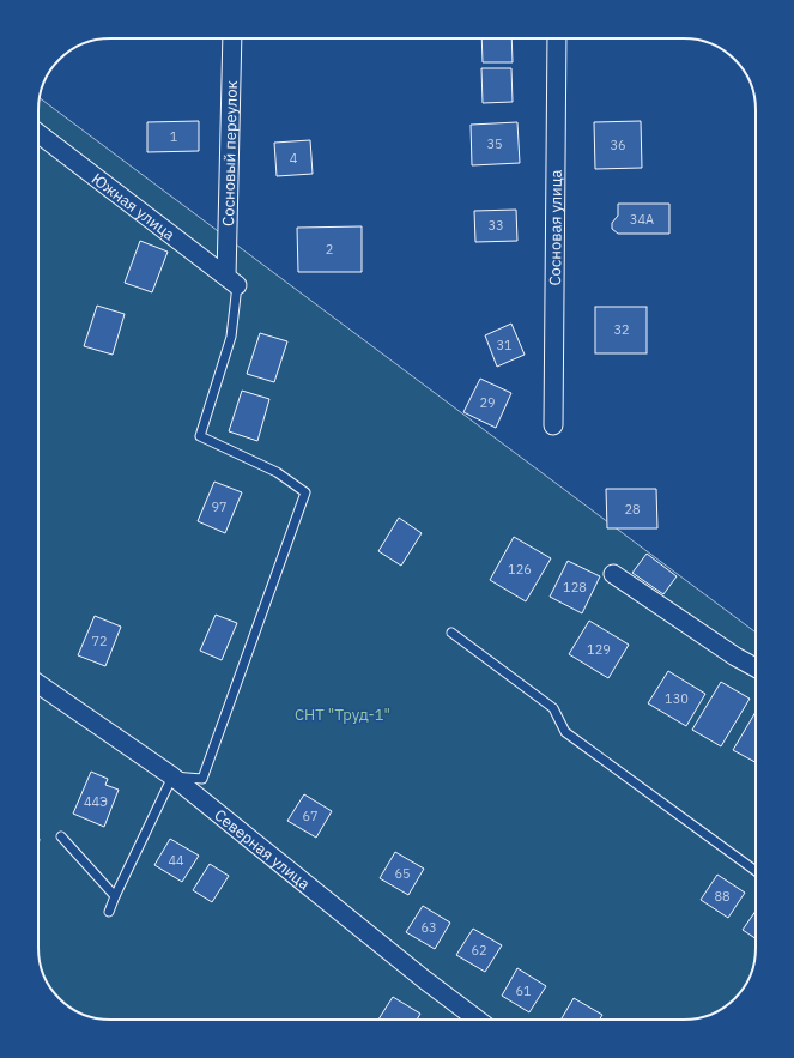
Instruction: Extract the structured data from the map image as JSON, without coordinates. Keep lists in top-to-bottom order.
{
  "streets": {
    "street": [
      "Сосновый переулок",
      "Южная улица",
      "Сосновая улица",
      "Северная улица"
    ]
  },
  "crossings": [
    ["Сосновый переулок", "Южная улица"]
  ],
  "parks": ["СНТ \"Труд-1\""],
  "house_numbers": [
    "1",
    "35",
    "36",
    "4",
    "34А",
    "33",
    "2",
    "32",
    "31",
    "29",
    "97",
    "28",
    "126",
    "128",
    "72",
    "129",
    "130",
    "44Э",
    "67",
    "44",
    "65",
    "88",
    "63",
    "62",
    "61"
  ]
}
